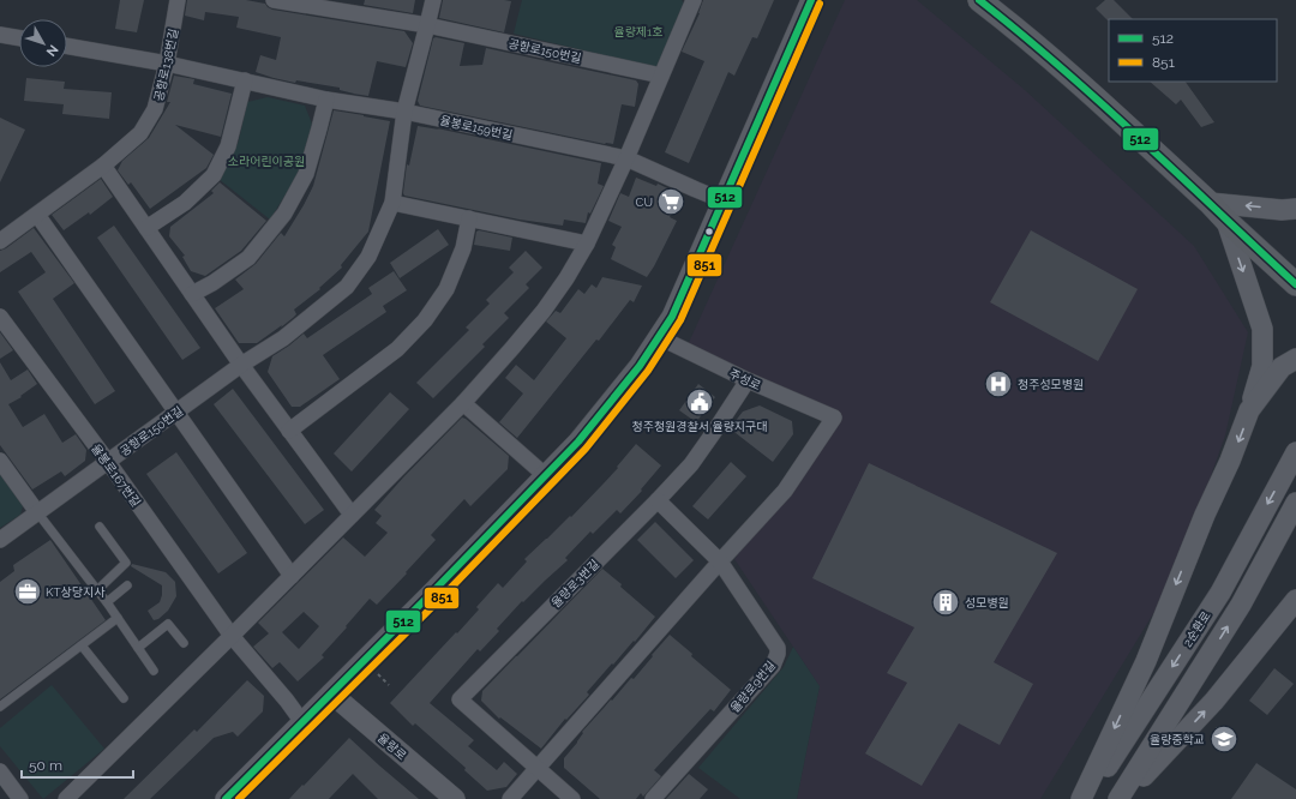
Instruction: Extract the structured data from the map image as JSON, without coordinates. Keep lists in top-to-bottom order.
{
  "streets": {
    "street": [
      "공항로150번길",
      "공항로138번길",
      "율봉로159번길",
      "주성로",
      "율봉로167번길",
      "율량로3번길",
      "2순환로",
      "율량로9번길",
      "율량로"
    ]
  },
  "crossings": [
    ["공항로150번길", "율봉로159번길"],
    ["공항로150번길", "율봉로167번길"],
    ["공항로138번길", "율봉로159번길"],
    ["주성로", "율량로3번길"],
    ["주성로", "율량로9번길"]
  ],
  "parks": ["율량제1호", "소라어린이공원"],
  "places": {
    "supermarket": ["CU"],
    "hospital": ["청주성모병원"],
    "public building": ["청주청원경찰서 율량지구대"],
    "office": ["KT상당지사"],
    "building": ["성모병원"],
    "school or university": ["율량중학교"]
  },
  "lines": ["transit line 512", "transit line 851"],
  "legend": ["512", "851"],
  "scale_bar": "50 m",
  "north": "bottom right"
}
